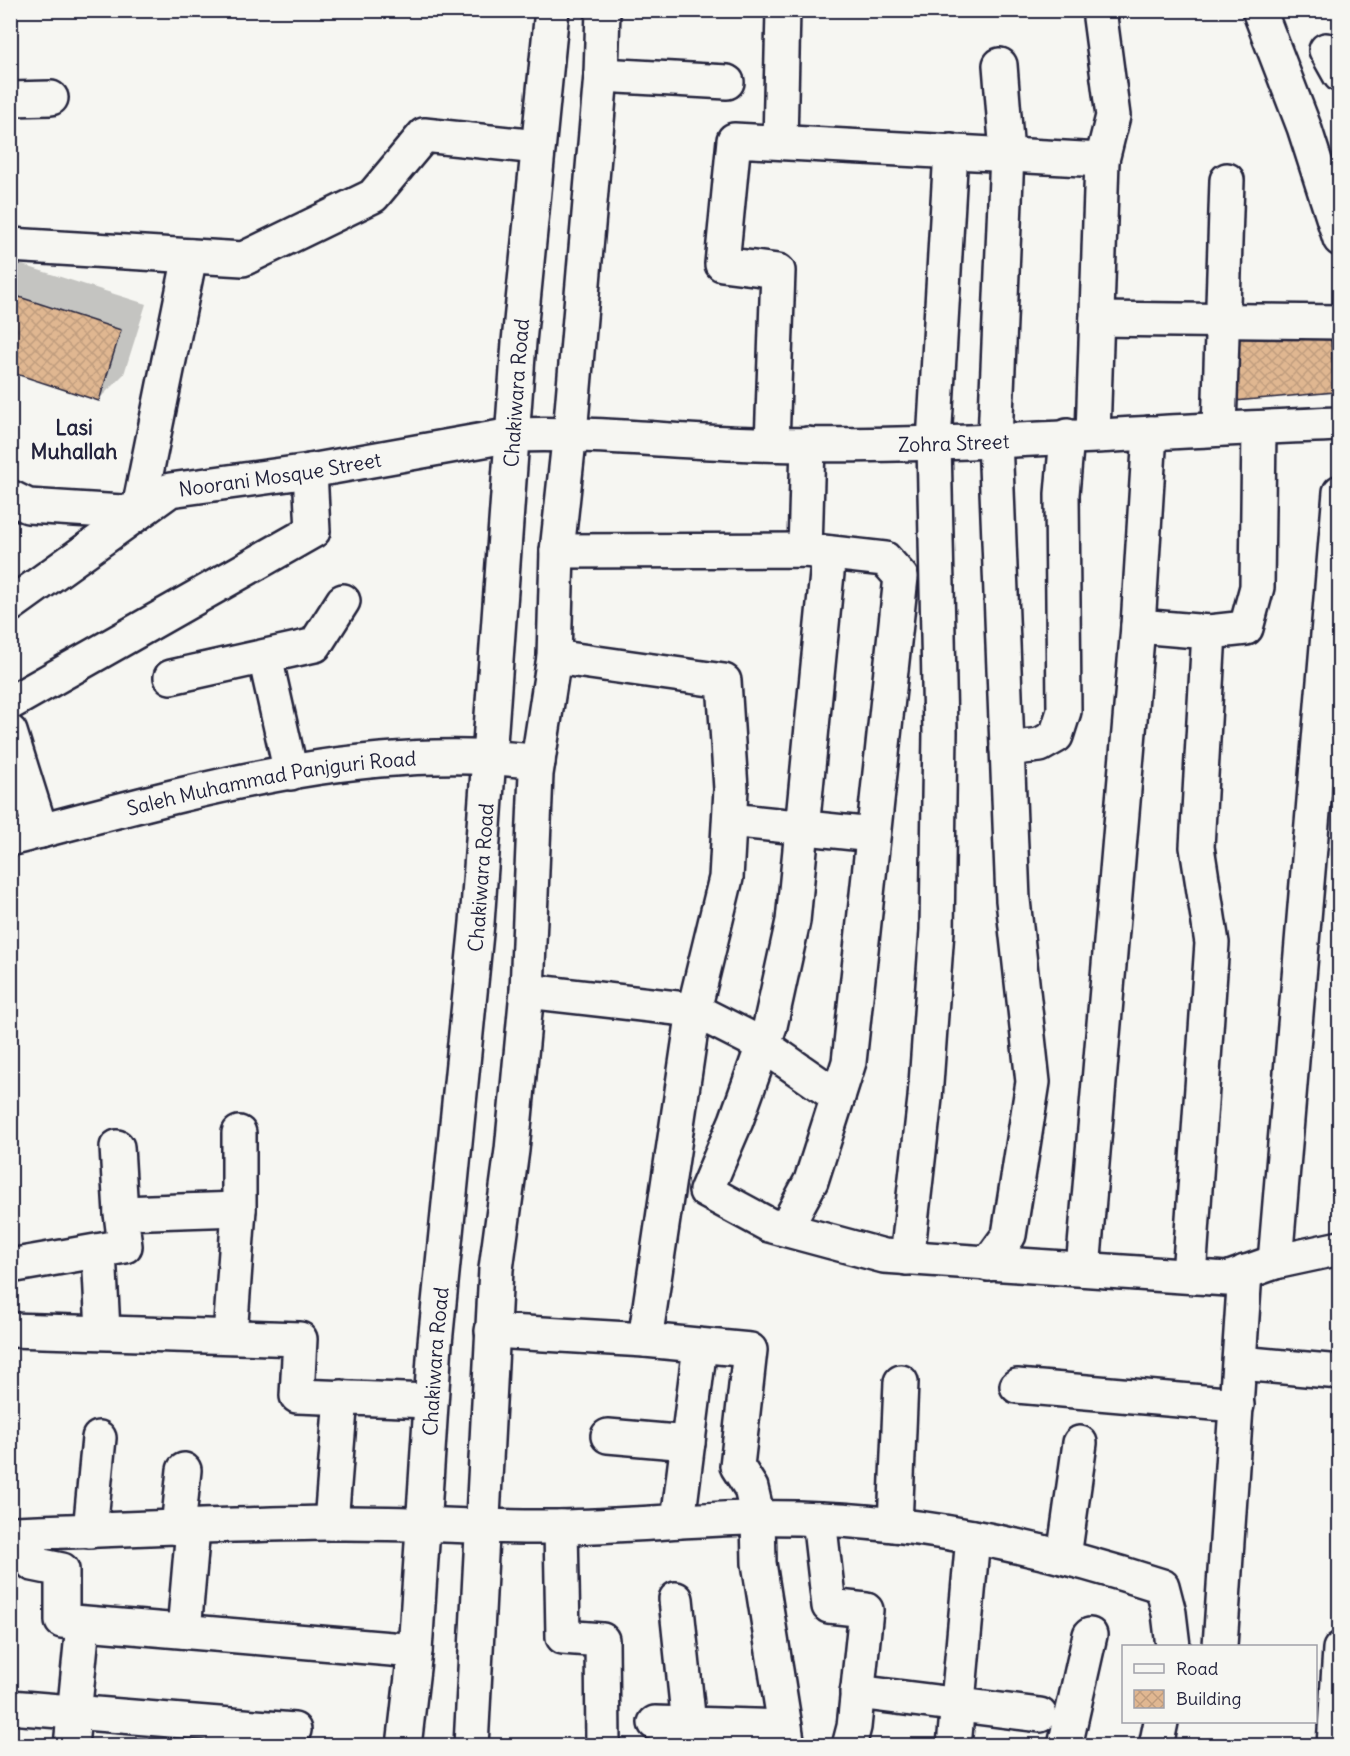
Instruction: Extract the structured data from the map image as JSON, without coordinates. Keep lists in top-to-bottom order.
{
  "streets": {
    "street": [
      "Chakiwara Road",
      "Zohra Street",
      "Noorani Mosque Street",
      "Saleh Muhammad Panjguri Road"
    ]
  },
  "crossings": [
    ["Chakiwara Road", "Noorani Mosque Street"],
    ["Chakiwara Road", "Saleh Muhammad Panjguri Road"],
    ["Zohra Street", "Noorani Mosque Street"]
  ],
  "districts": ["Lasi Muhallah"],
  "legend": ["Road", "Building"]
}
